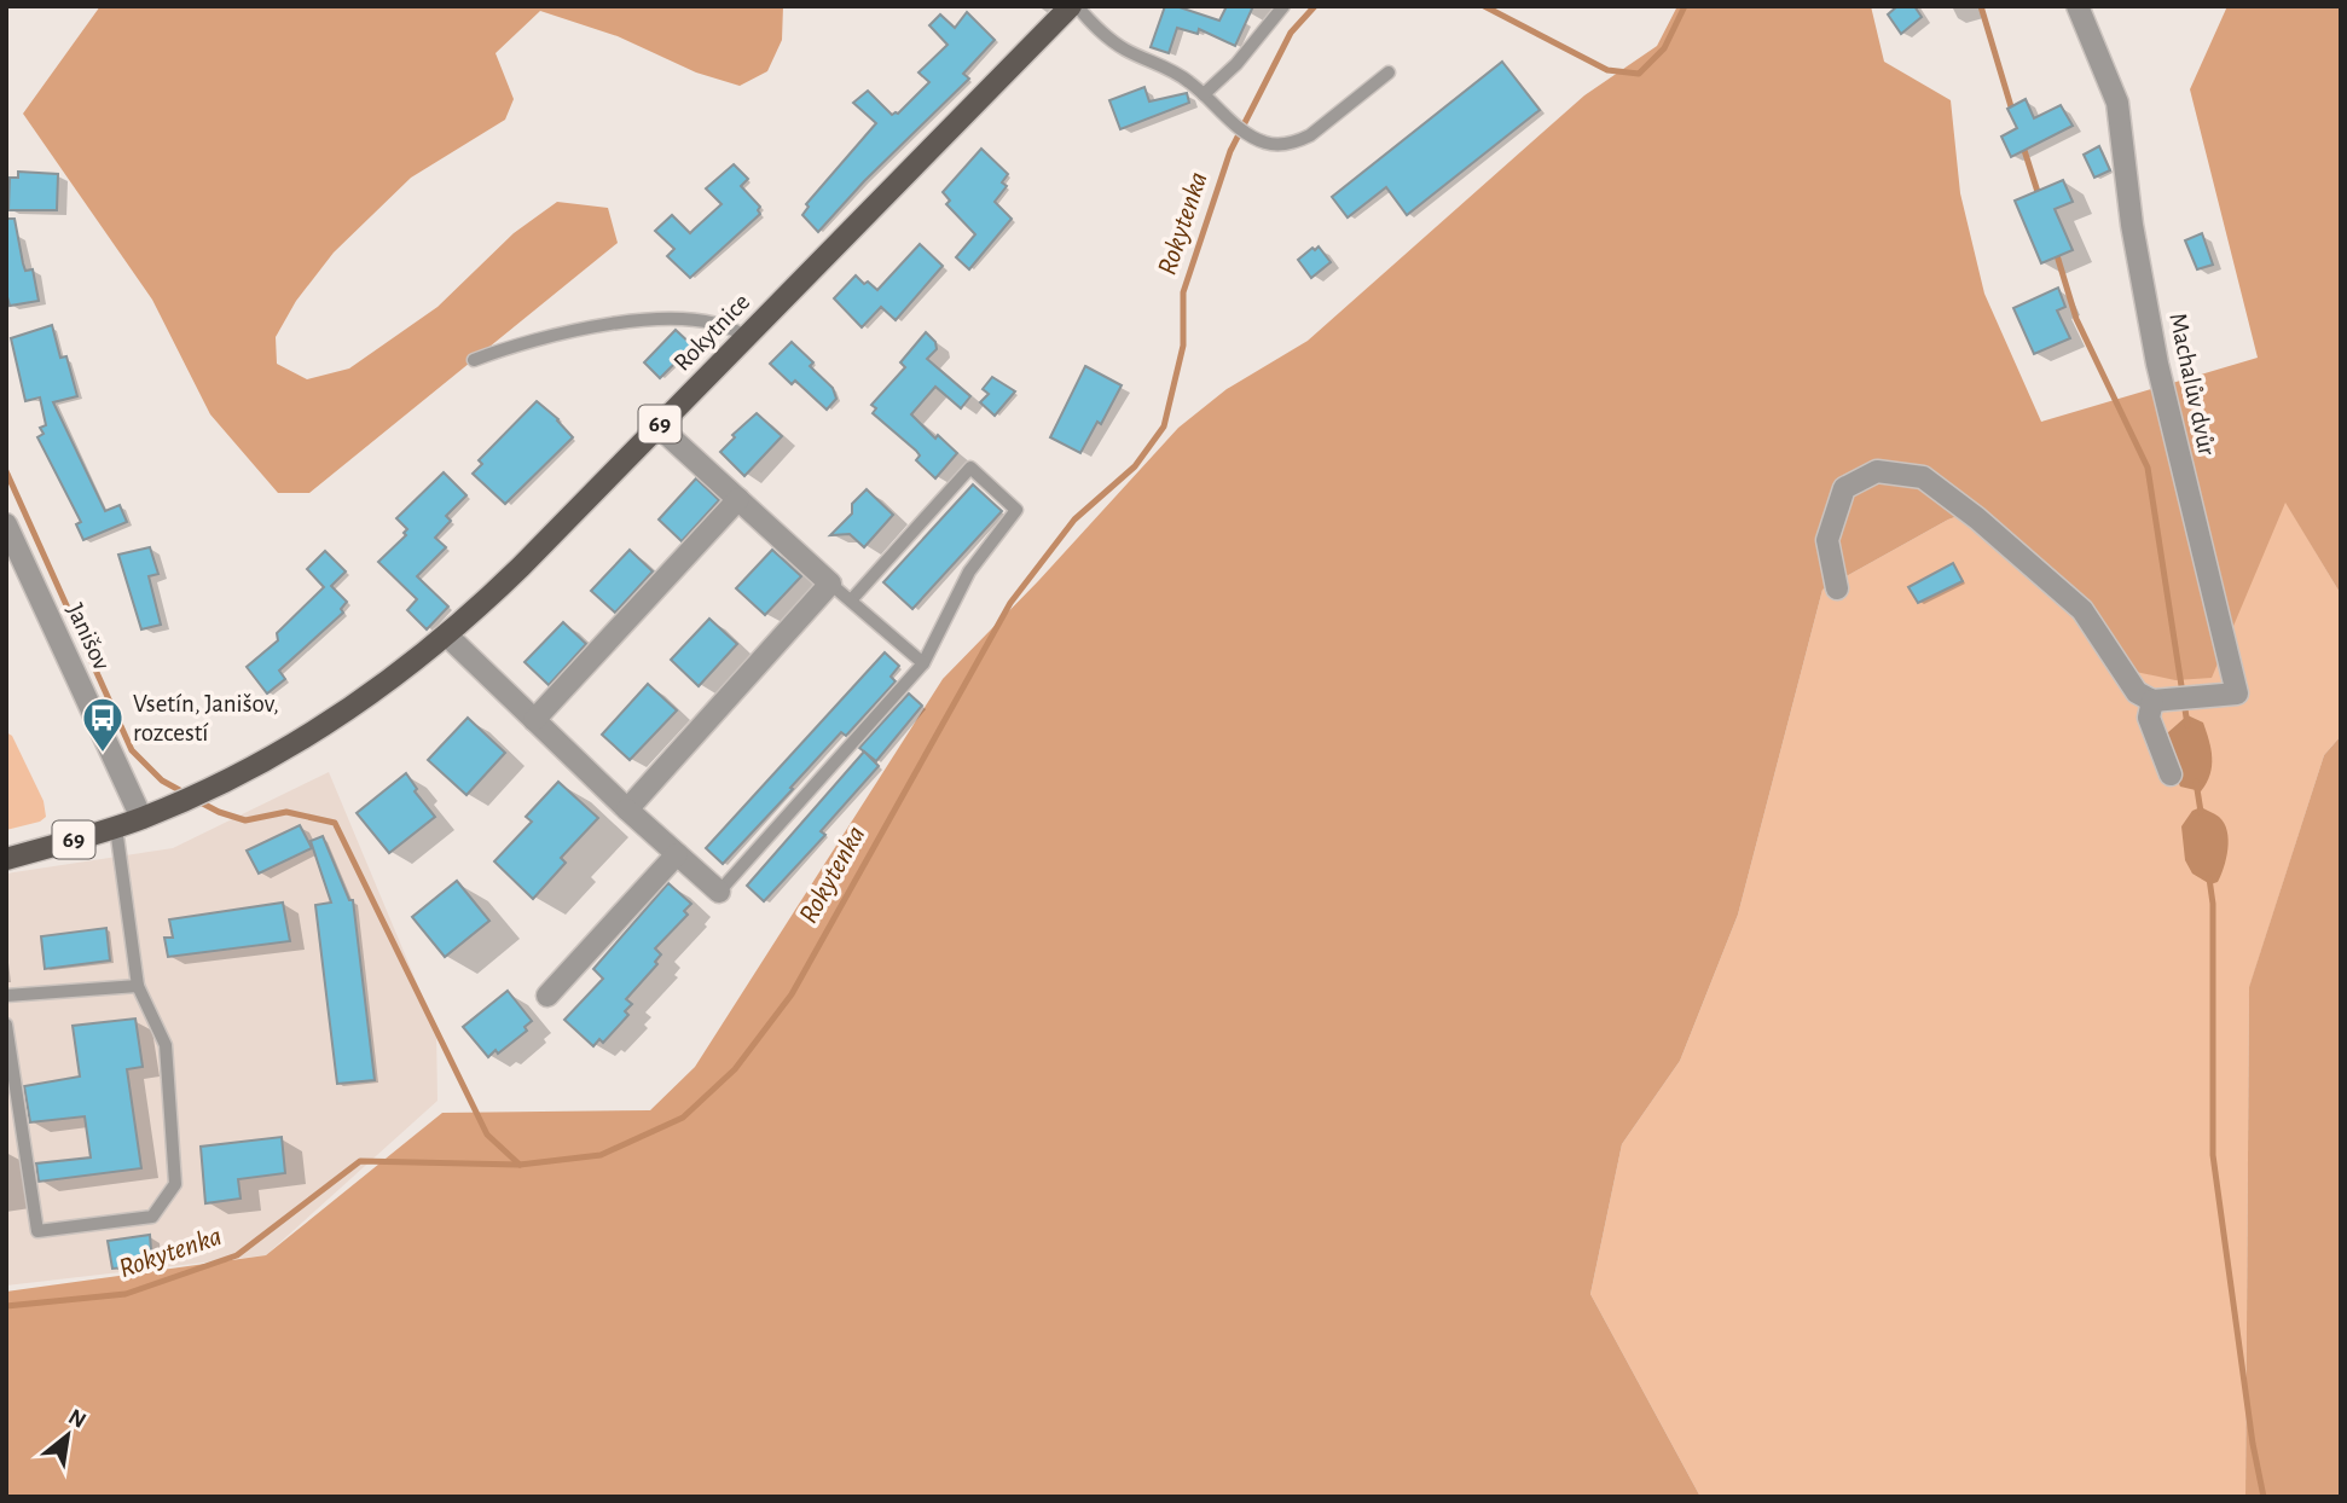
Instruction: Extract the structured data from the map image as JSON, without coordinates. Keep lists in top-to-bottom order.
{
  "streets": {
    "main road": ["Rokytnice", "69"],
    "street": ["Machalův dvůr", "Janišov"]
  },
  "crossings": [
    ["Rokytnice", "69"],
    ["Rokytnice", "Janišov"],
    ["69", "Janišov"]
  ],
  "water": ["Rokytenka"],
  "places": {
    "bus stop": ["Vsetín, Janišov, rozcestí"]
  },
  "north": "top right"
}
